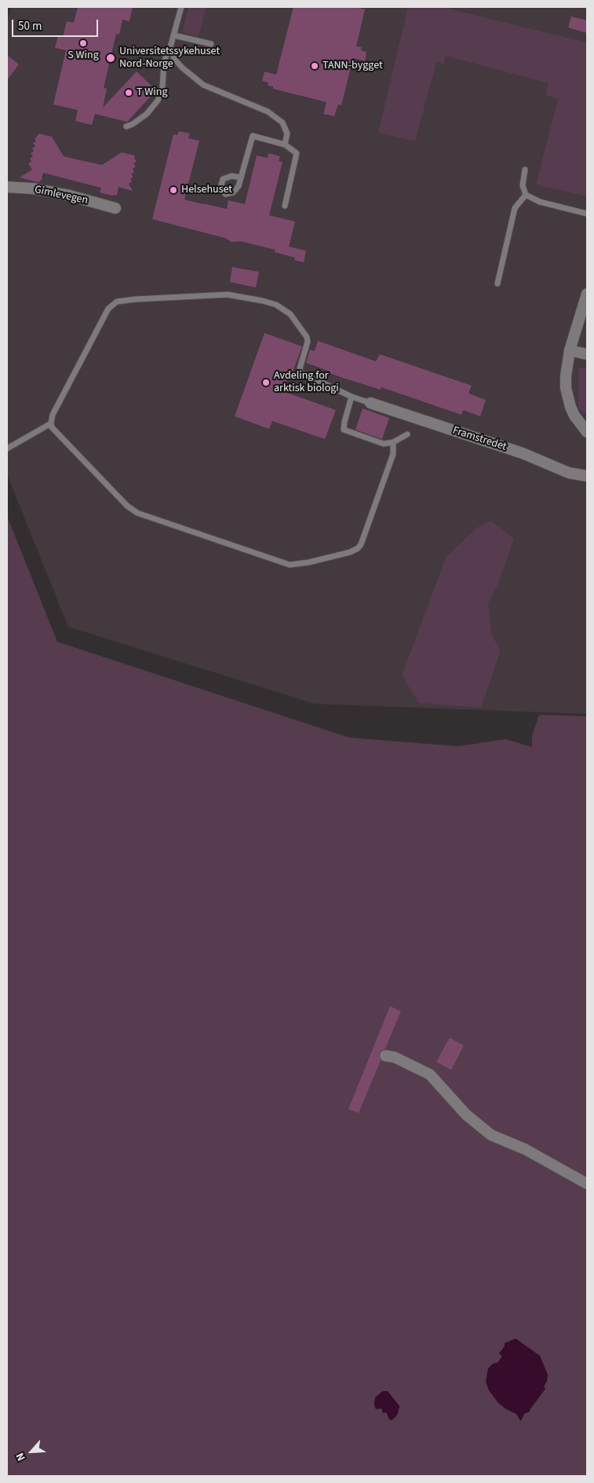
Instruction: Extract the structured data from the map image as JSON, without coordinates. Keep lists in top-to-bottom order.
{
  "streets": {
    "street": ["Gimlevegen", "Framstredet"]
  },
  "places": [
    "S Wing",
    "Universitetssykehuset Nord-Norge",
    "TANN-bygget",
    "T Wing",
    "Helsehuset",
    "Avdeling for arktisk biologi"
  ],
  "scale_bar": "50 m",
  "north": "bottom left"
}
